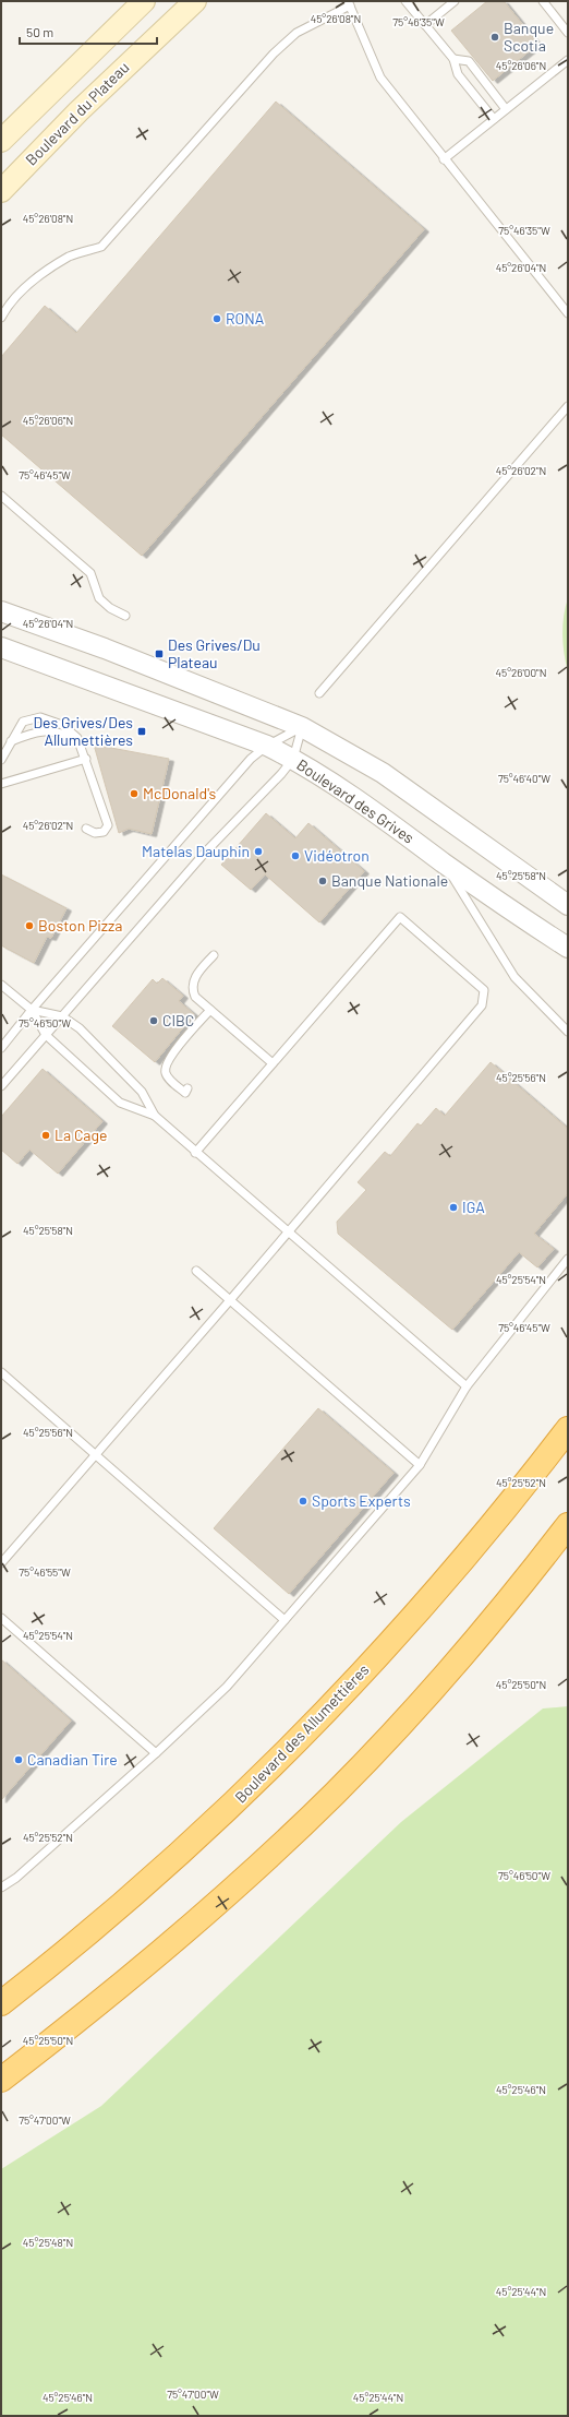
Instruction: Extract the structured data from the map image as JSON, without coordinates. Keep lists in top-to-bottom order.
{
  "streets": {
    "highway": ["Boulevard des Allumettières"],
    "main road": ["Boulevard du Plateau"],
    "street": ["Boulevard des Grives"]
  },
  "places": {
    "other": [
      "Banque Scotia",
      "RONA",
      "McDonald's",
      "Matelas Dauphin",
      "Vidéotron",
      "Banque Nationale",
      "Boston Pizza",
      "CIBC",
      "La Cage",
      "IGA",
      "Sports Experts",
      "Canadian Tire"
    ],
    "transit": ["Des Grives/Du Plateau", "Des Grives/Des Allumettières"]
  },
  "scale_bar": "50 m",
  "coordinates": [
    "45°26'08\"N",
    "75°46'35\"W",
    "45°26'06\"N",
    "45°26'04\"N",
    "45°26'02\"N",
    "75°46'45\"W",
    "45°26'00\"N",
    "75°46'40\"W",
    "45°25'58\"N",
    "75°46'50\"W",
    "45°25'56\"N",
    "45°25'54\"N",
    "45°25'52\"N",
    "75°46'55\"W",
    "45°25'50\"N",
    "45°25'46\"N",
    "75°47'00\"W",
    "45°25'48\"N",
    "45°25'44\"N"
  ]
}
